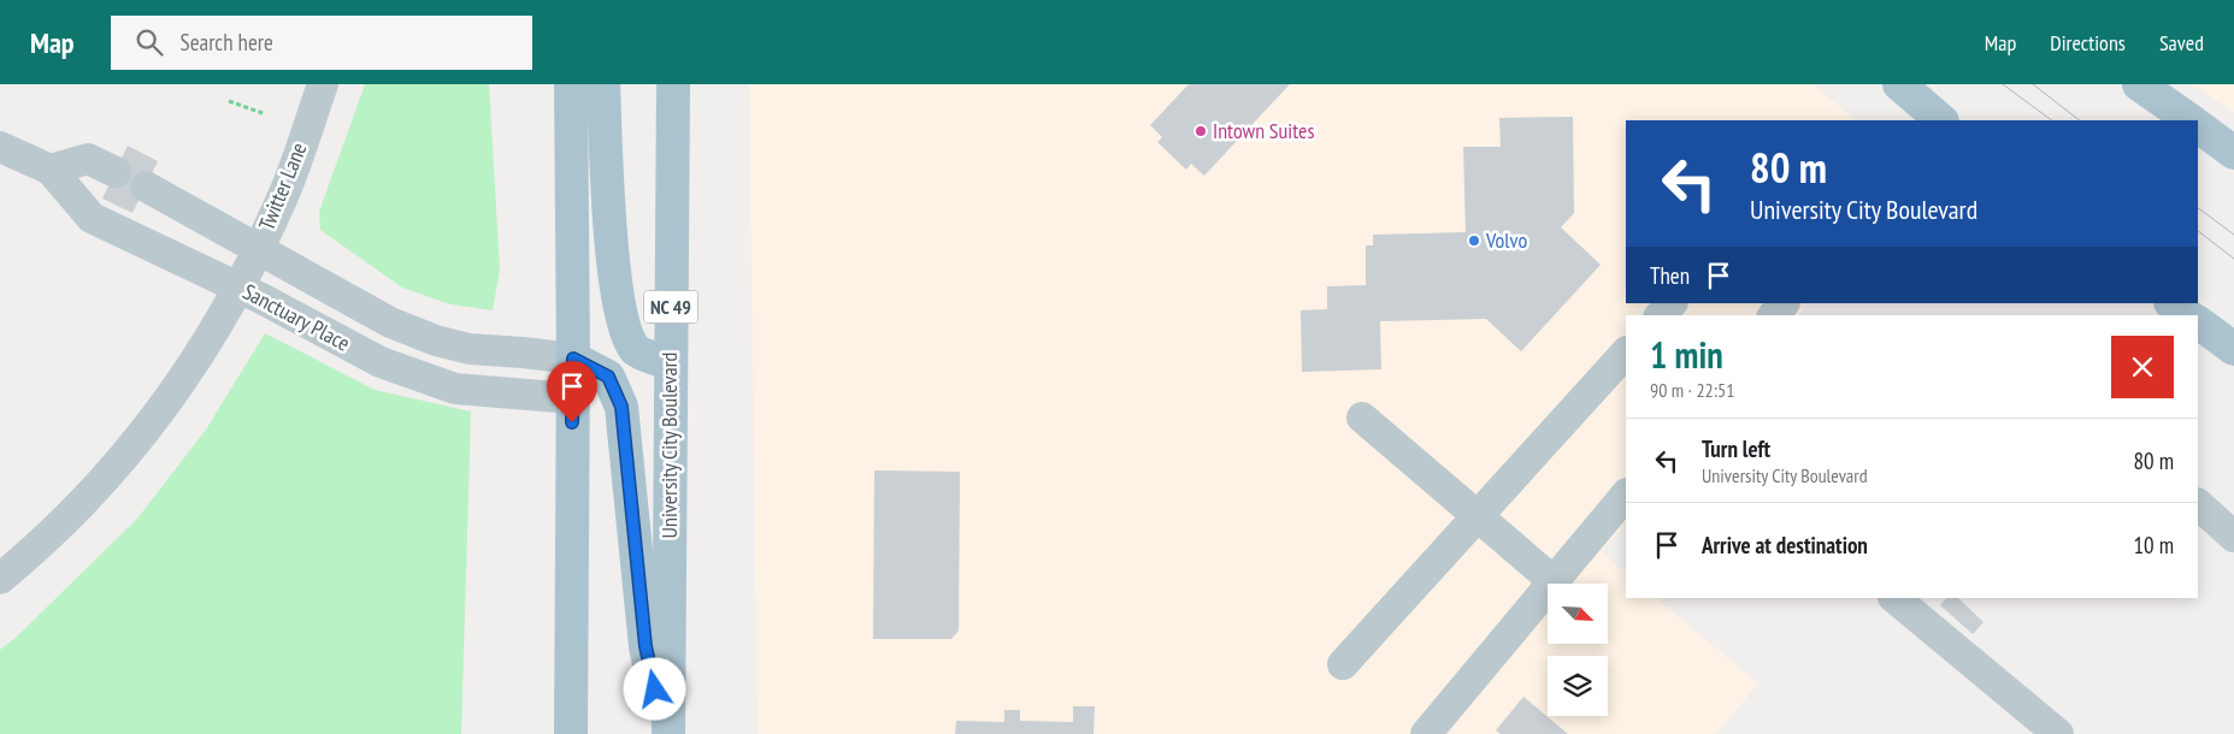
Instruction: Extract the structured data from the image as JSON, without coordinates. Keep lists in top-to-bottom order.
{
  "streets": {
    "main road": ["NC 49", "University City Boulevard"],
    "street": ["Twitter Lane", "Sanctuary Place"]
  },
  "crossings": [
    ["Twitter Lane", "Sanctuary Place"]
  ],
  "places": ["Intown Suites", "Volvo"],
  "north": "bottom right",
  "page": {
    "header": "Map",
    "search": "Search here",
    "nav": ["Map", "Directions", "Saved"],
    "turn": ["80 m", "University City Boulevard"],
    "then": "Then",
    "heading": ["1 min", "90 m · 22:51"],
    "list": [
      {
        "name": "Turn left",
        "note": "University City Boulevard",
        "value": "80 m"
      },
      {
        "name": "Arrive at destination",
        "value": "10 m"
      }
    ]
  }
}
